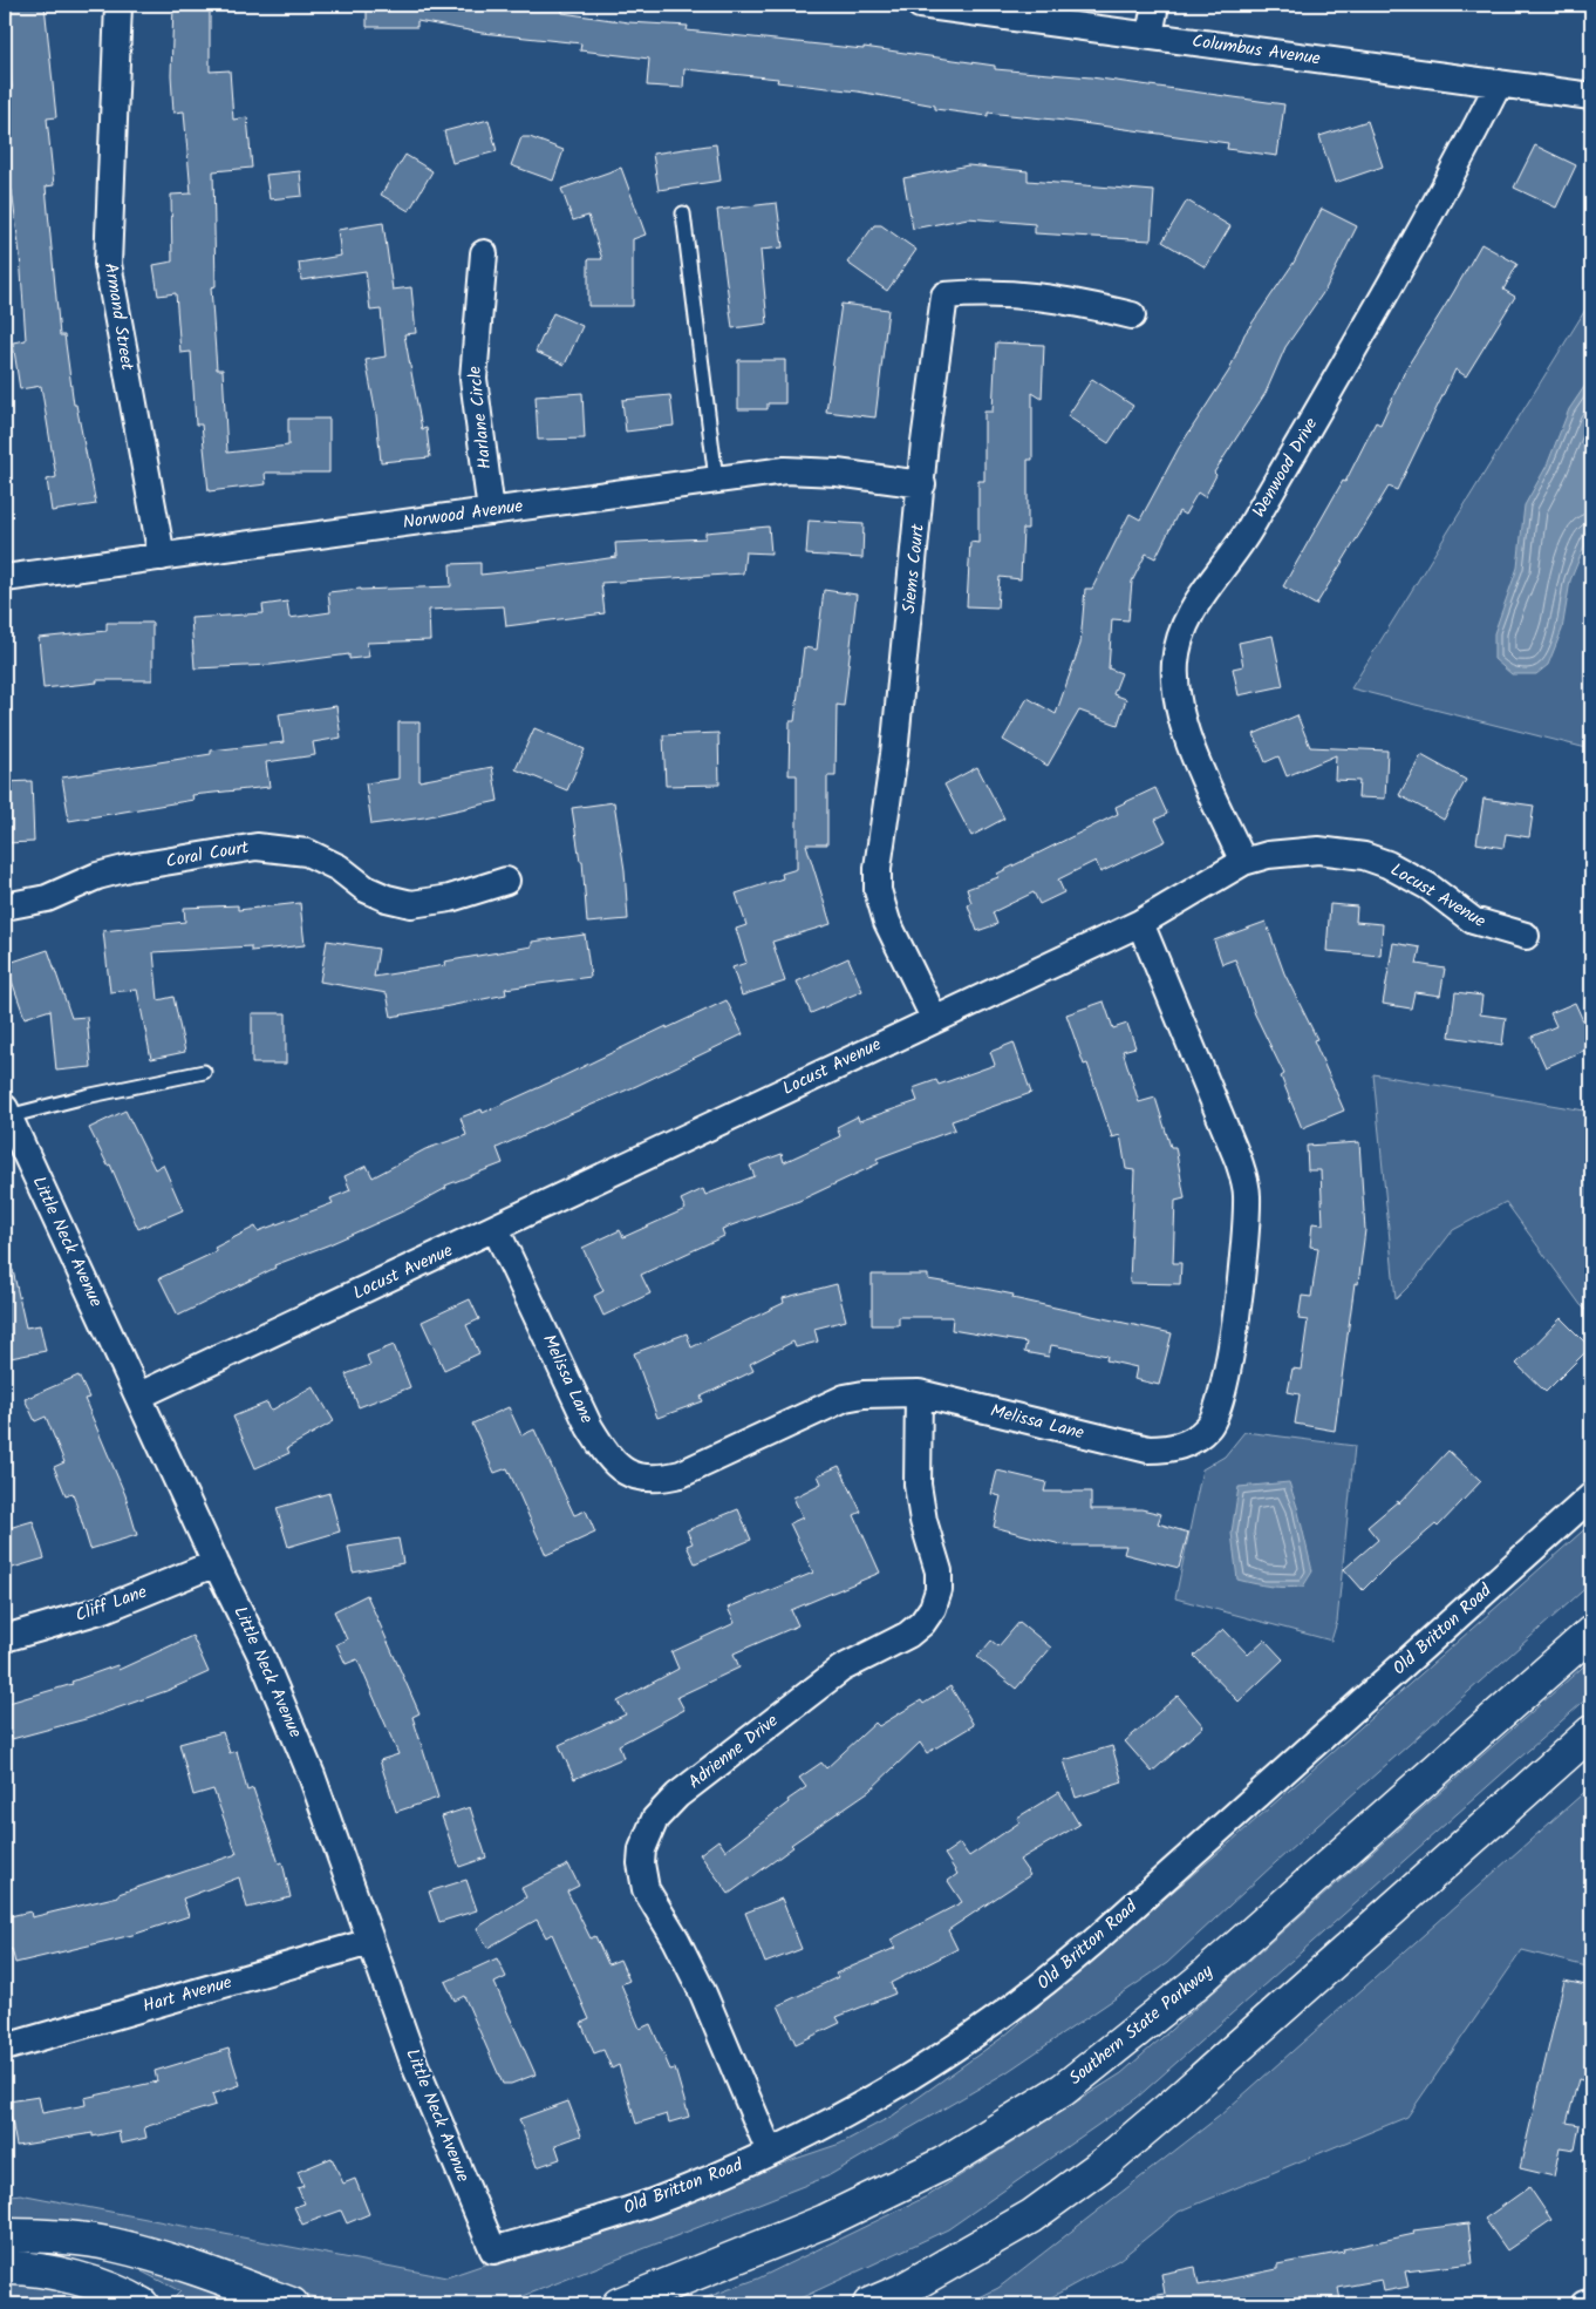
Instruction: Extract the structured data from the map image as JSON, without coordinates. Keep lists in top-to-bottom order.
{
  "streets": {
    "highway": ["Southern State Parkway"],
    "street": [
      "Columbus Avenue",
      "Armand Street",
      "Harlane Circle",
      "Wenwood Drive",
      "Norwood Avenue",
      "Siems Court",
      "Coral Court",
      "Locust Avenue",
      "Little Neck Avenue",
      "Melissa Lane",
      "Cliff Lane",
      "Old Britton Road",
      "Adrienne Drive",
      "Hart Avenue"
    ]
  },
  "crossings": [
    ["Columbus Avenue", "Wenwood Drive"],
    ["Armand Street", "Norwood Avenue"],
    ["Harlane Circle", "Norwood Avenue"],
    ["Wenwood Drive", "Locust Avenue"],
    ["Norwood Avenue", "Siems Court"],
    ["Siems Court", "Locust Avenue"],
    ["Locust Avenue", "Little Neck Avenue"],
    ["Locust Avenue", "Melissa Lane"],
    ["Little Neck Avenue", "Cliff Lane"],
    ["Little Neck Avenue", "Old Britton Road"],
    ["Little Neck Avenue", "Hart Avenue"],
    ["Melissa Lane", "Adrienne Drive"],
    ["Old Britton Road", "Adrienne Drive"]
  ]
}
